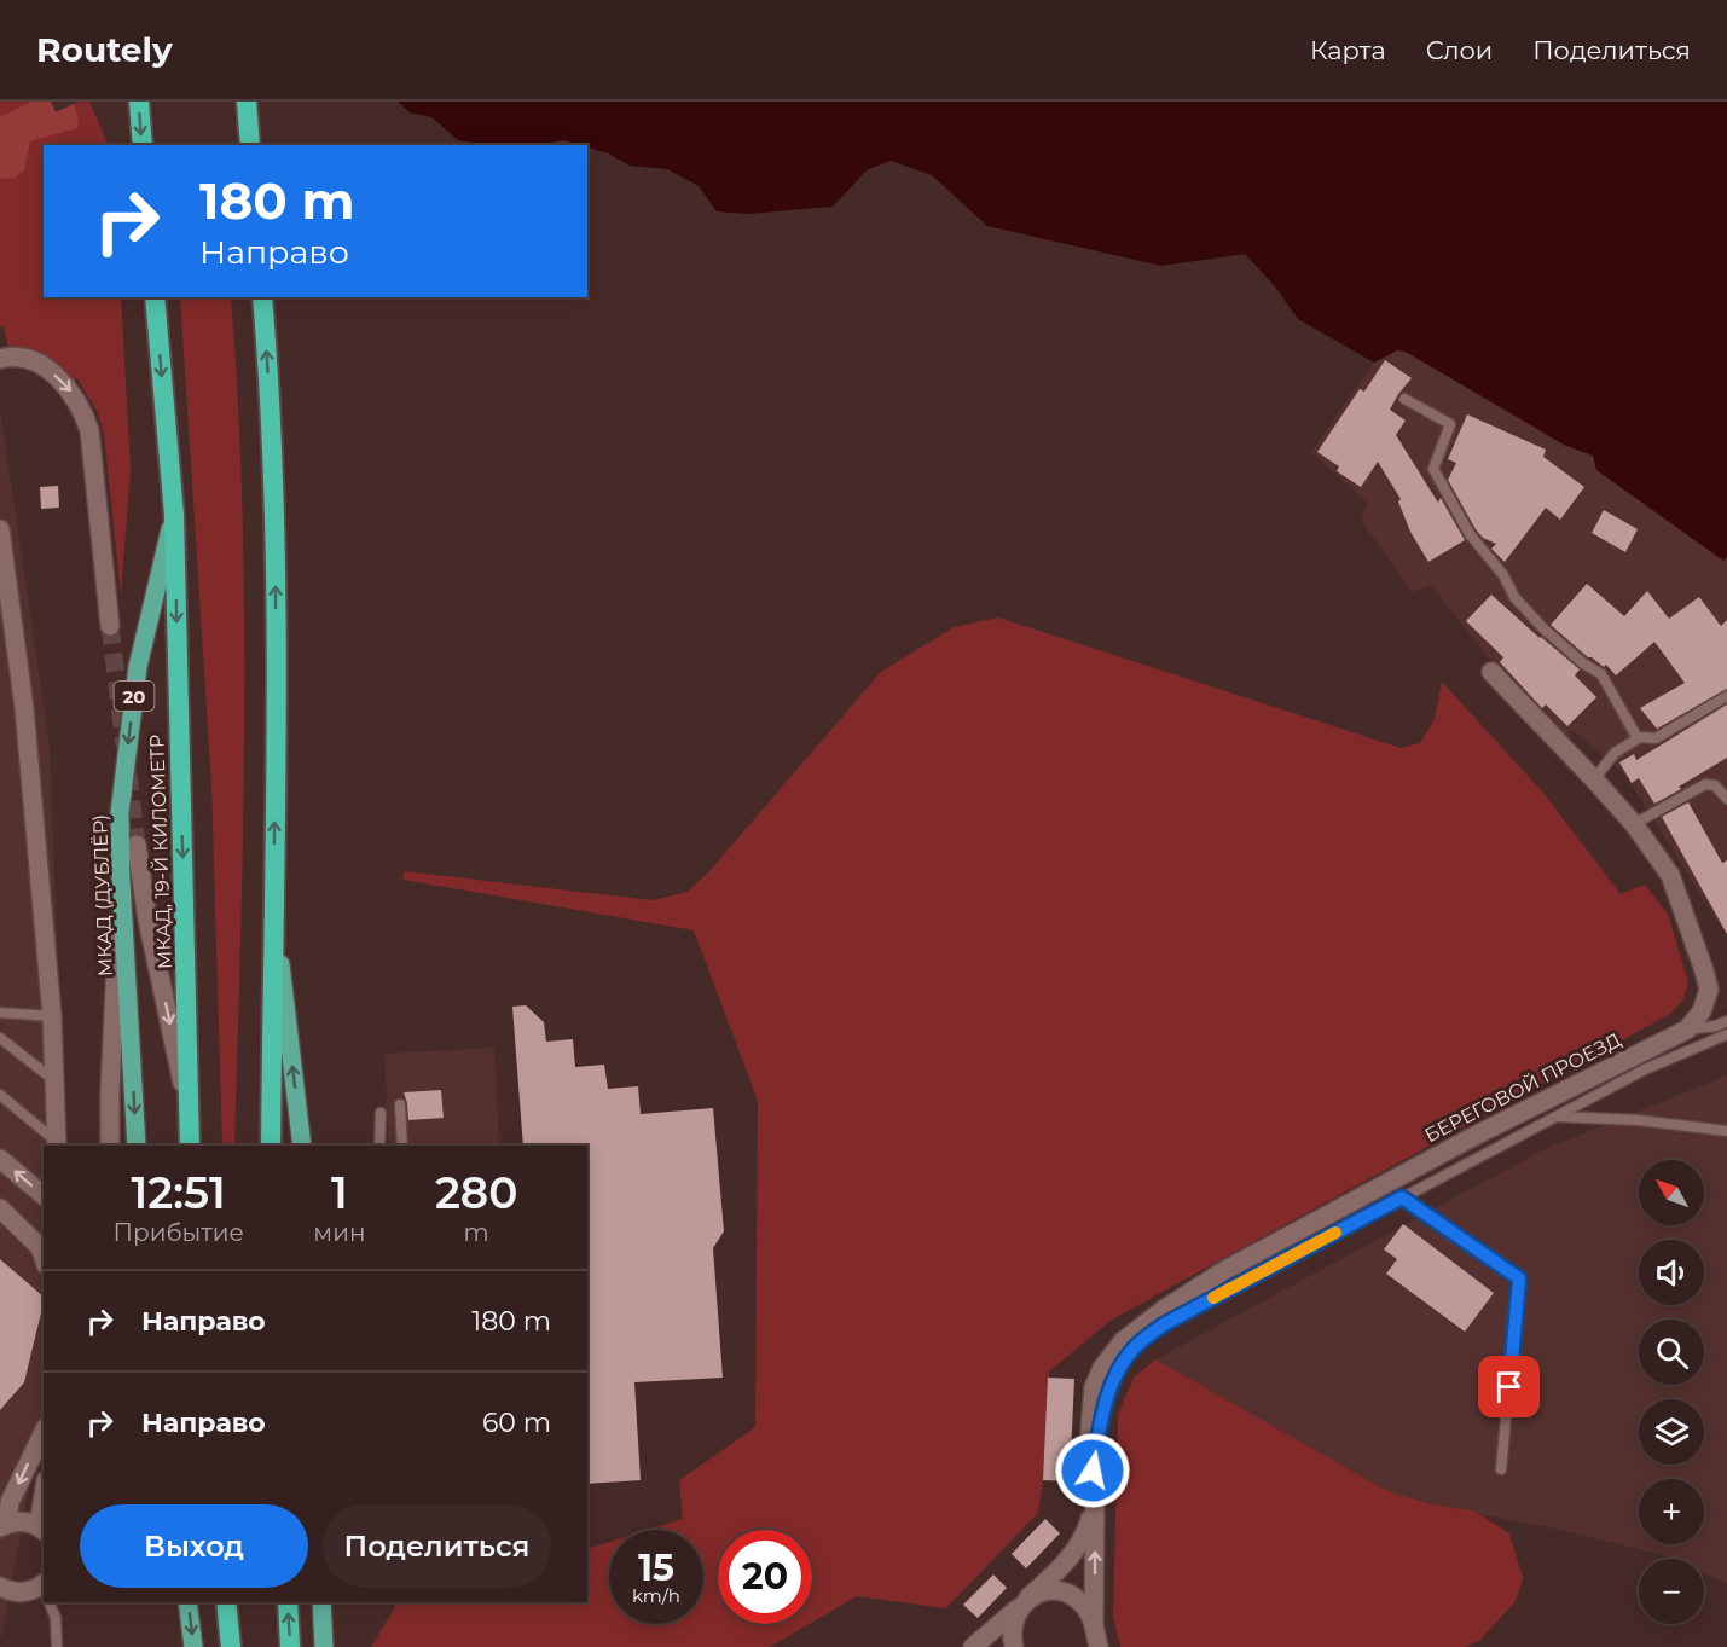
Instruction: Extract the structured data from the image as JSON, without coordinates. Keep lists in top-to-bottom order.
{
  "streets": {
    "highway": ["МКАД, 19-Й КИЛОМЕТР"],
    "main road": ["20", "МКАД (ДУБЛЁР)"],
    "street": ["БЕРЕГОВОЙ ПРОЕЗД"]
  },
  "crossings": [
    ["МКАД, 19-Й КИЛОМЕТР", "МКАД (ДУБЛЁР)"]
  ],
  "north": "top left",
  "page": {
    "header": "Routely",
    "nav": ["Карта", "Слои", "Поделиться"],
    "turn": ["180 m", "Направо"],
    "eta": [
      "12:51",
      "Прибытие",
      "1",
      "мин",
      "280",
      "m"
    ],
    "map_buttons": ["+", "−"],
    "list": [
      {
        "name": "Направо",
        "value": "180 m"
      },
      {
        "name": "Направо",
        "value": "60 m"
      }
    ],
    "buttons": ["Выход", "Поделиться"],
    "speed": "15 km/h",
    "limit": "20"
  }
}
